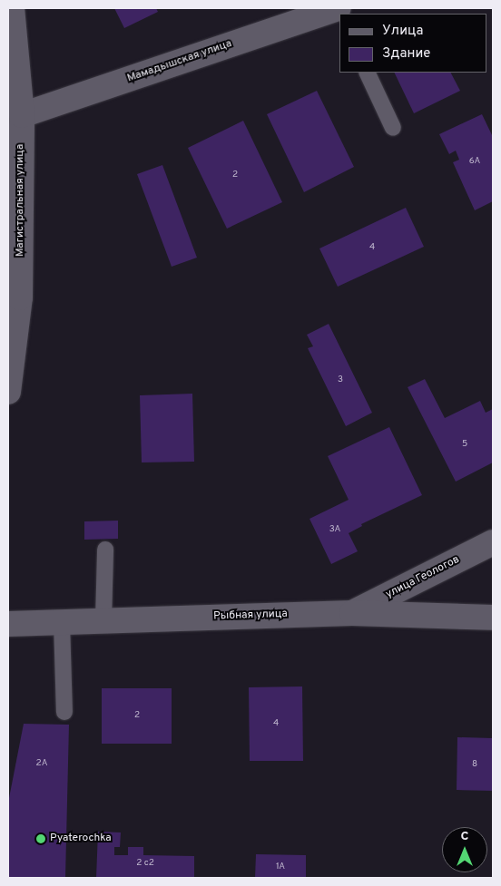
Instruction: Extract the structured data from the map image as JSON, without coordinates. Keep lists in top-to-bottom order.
{
  "streets": {
    "street": [
      "Мамадышская улица",
      "Магистральная улица",
      "улица Геологов",
      "Рыбная улица"
    ]
  },
  "crossings": [
    ["Мамадышская улица", "Магистральная улица"],
    ["улица Геологов", "Рыбная улица"]
  ],
  "places": ["Pyaterochka"],
  "house_numbers": [
    "6А",
    "2",
    "4",
    "3",
    "5",
    "3А",
    "2",
    "4",
    "2А",
    "8",
    "2 с2",
    "1А"
  ],
  "legend": ["Улица", "Здание"],
  "north": "top"
}
